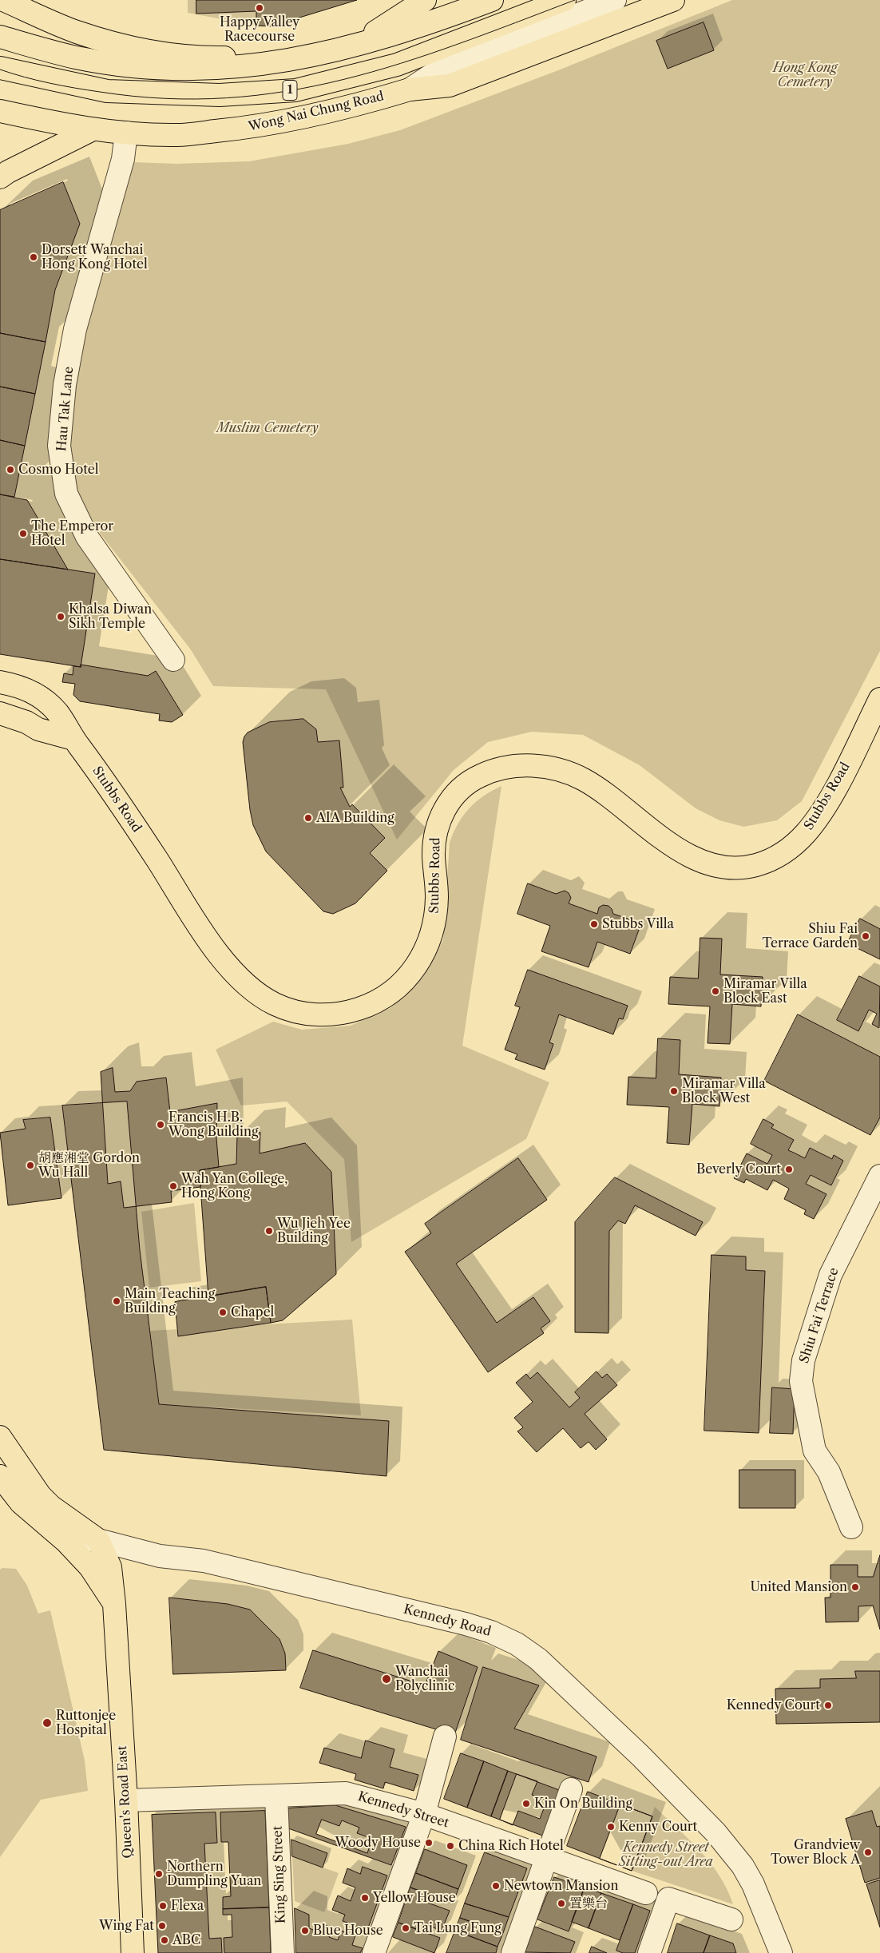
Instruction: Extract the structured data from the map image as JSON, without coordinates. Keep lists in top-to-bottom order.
{
  "streets": {
    "main road": [
      "1",
      "Wong Nai Chung Road",
      "Stubbs Road",
      "Queen's Road East"
    ],
    "street": [
      "Hau Tak Lane",
      "Shiu Fai Terrace",
      "Kennedy Road",
      "Kennedy Street",
      "King Sing Street"
    ]
  },
  "crossings": [
    ["Wong Nai Chung Road", "Hau Tak Lane"],
    ["Kennedy Road", "Queen's Road East"],
    ["Queen's Road East", "Kennedy Street"],
    ["Kennedy Street", "King Sing Street"]
  ],
  "parks": ["Hong Kong Cemetery", "Muslim Cemetery", "Kennedy Street Sitting-out Area"],
  "places": [
    "Happy Valley Racecourse",
    "Dorsett Wanchai Hong Kong Hotel",
    "Cosmo Hotel",
    "The Emperor Hotel",
    "Khalsa Diwan Sikh Temple",
    "AIA Building",
    "Stubbs Villa",
    "Shiu Fai Terrace Garden",
    "Miramar Villa Block East",
    "Miramar Villa Block West",
    "Francis H.B. Wong Building",
    "胡應湘堂 Gordon Wu Hall",
    "Beverly Court",
    "Wah Yan College, Hong Kong",
    "Wu Jieh Yee Building",
    "Main Teaching Building",
    "Chapel",
    "United Mansion",
    "Wanchai Polyclinic",
    "Kennedy Court",
    "Ruttonjee Hospital",
    "Kin On Building",
    "Kenny Court",
    "Woody House",
    "China Rich Hotel",
    "Grandview Tower Block A",
    "Northern Dumpling Yuan",
    "Newtown Mansion",
    "Yellow House",
    "置樂台",
    "Flexa",
    "Wing Fat",
    "Tai Lung Fung",
    "Blue House",
    "ABC"
  ]
}
